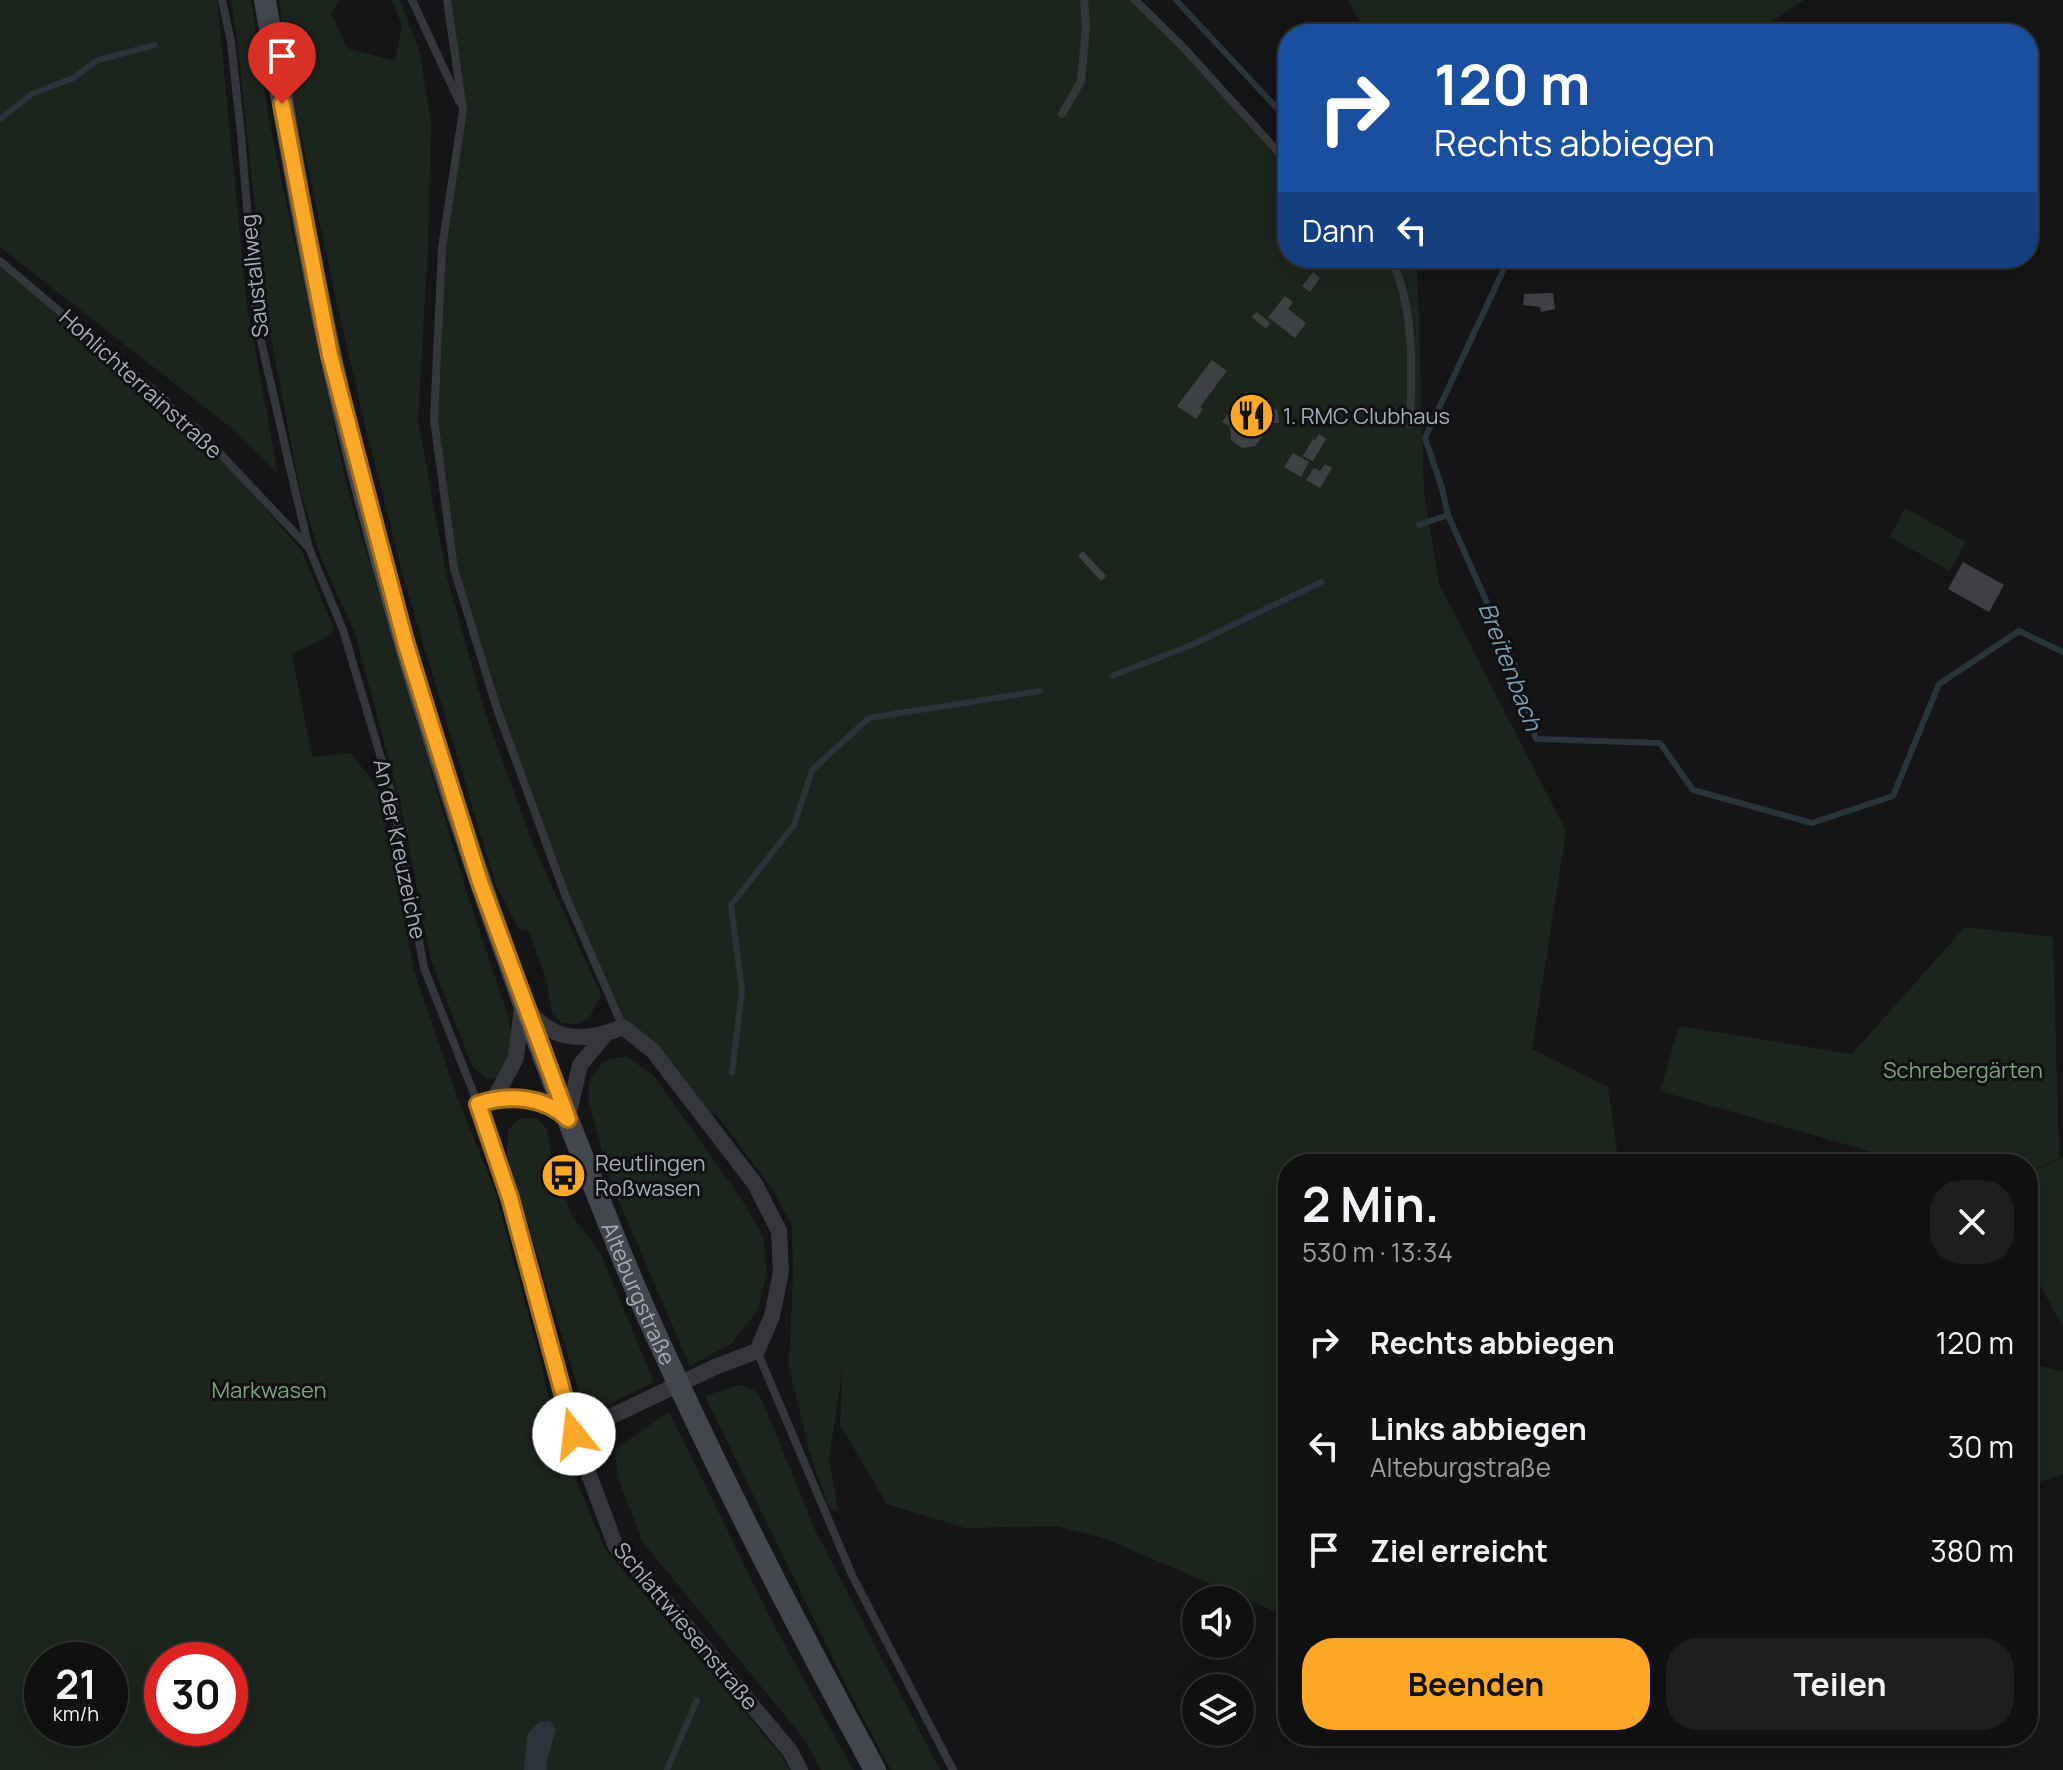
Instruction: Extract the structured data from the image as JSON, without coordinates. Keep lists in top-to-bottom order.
{
  "streets": {
    "main road": ["Alteburgstraße"],
    "street": ["Schlattwiesenstraße"],
    "lane": ["Saustallweg", "Hohlichterrainstraße", "An der Kreuzeiche"]
  },
  "crossings": [
    ["Saustallweg", "Hohlichterrainstraße"],
    ["Saustallweg", "An der Kreuzeiche"],
    ["Hohlichterrainstraße", "An der Kreuzeiche"],
    ["An der Kreuzeiche", "Schlattwiesenstraße"]
  ],
  "water": ["Breitenbach"],
  "parks": ["Schrebergärten", "Markwasen"],
  "places": {
    "restaurant": ["1. RMC Clubhaus"],
    "bus stop": ["Reutlingen Roßwasen"]
  },
  "page": {
    "turn": ["120 m", "Rechts abbiegen"],
    "then": "Dann",
    "heading": ["2 Min.", "530 m · 13:34"],
    "list": [
      {
        "name": "Rechts abbiegen",
        "value": "120 m"
      },
      {
        "name": "Links abbiegen",
        "note": "Alteburgstraße",
        "value": "30 m"
      },
      {
        "name": "Ziel erreicht",
        "value": "380 m"
      }
    ],
    "buttons": ["Beenden", "Teilen"],
    "speed": "21 km/h",
    "limit": "30"
  }
}
